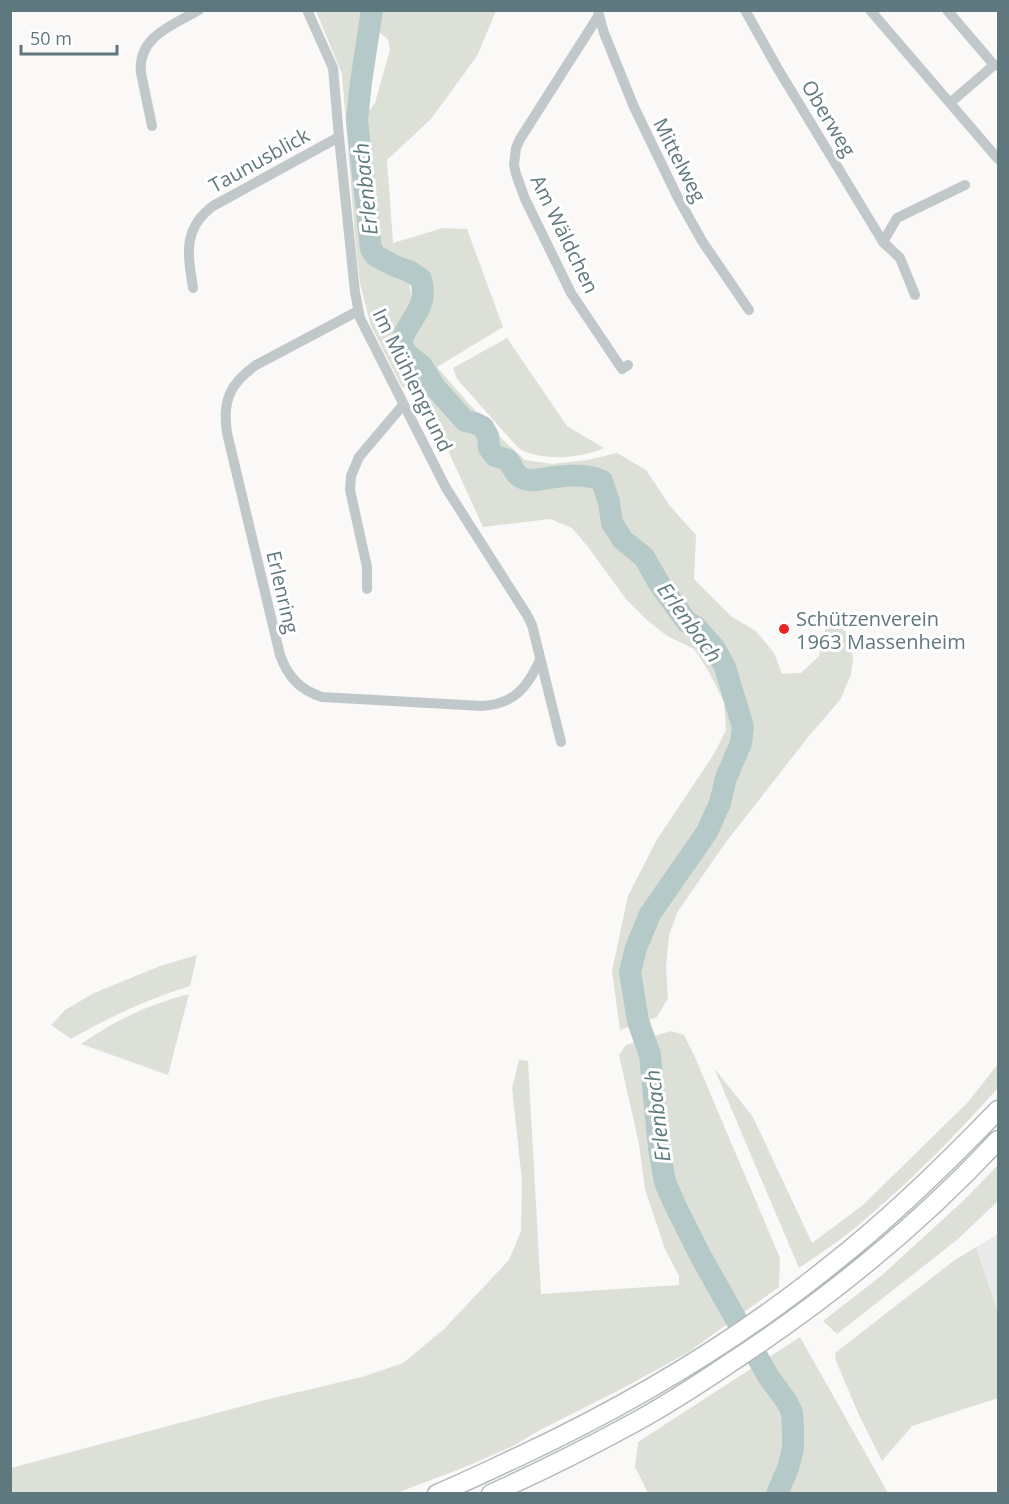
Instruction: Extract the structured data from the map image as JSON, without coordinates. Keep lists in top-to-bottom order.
{
  "streets": {
    "street": [
      "Oberweg",
      "Taunusblick",
      "Mittelweg",
      "Am Wäldchen",
      "Im Mühlengrund",
      "Erlenring"
    ]
  },
  "crossings": [
    ["Taunusblick", "Im Mühlengrund"],
    ["Mittelweg", "Am Wäldchen"],
    ["Im Mühlengrund", "Erlenring"]
  ],
  "water": ["Erlenbach"],
  "places": ["Schützenverein 1963 Massenheim"],
  "scale_bar": "50 m"
}
